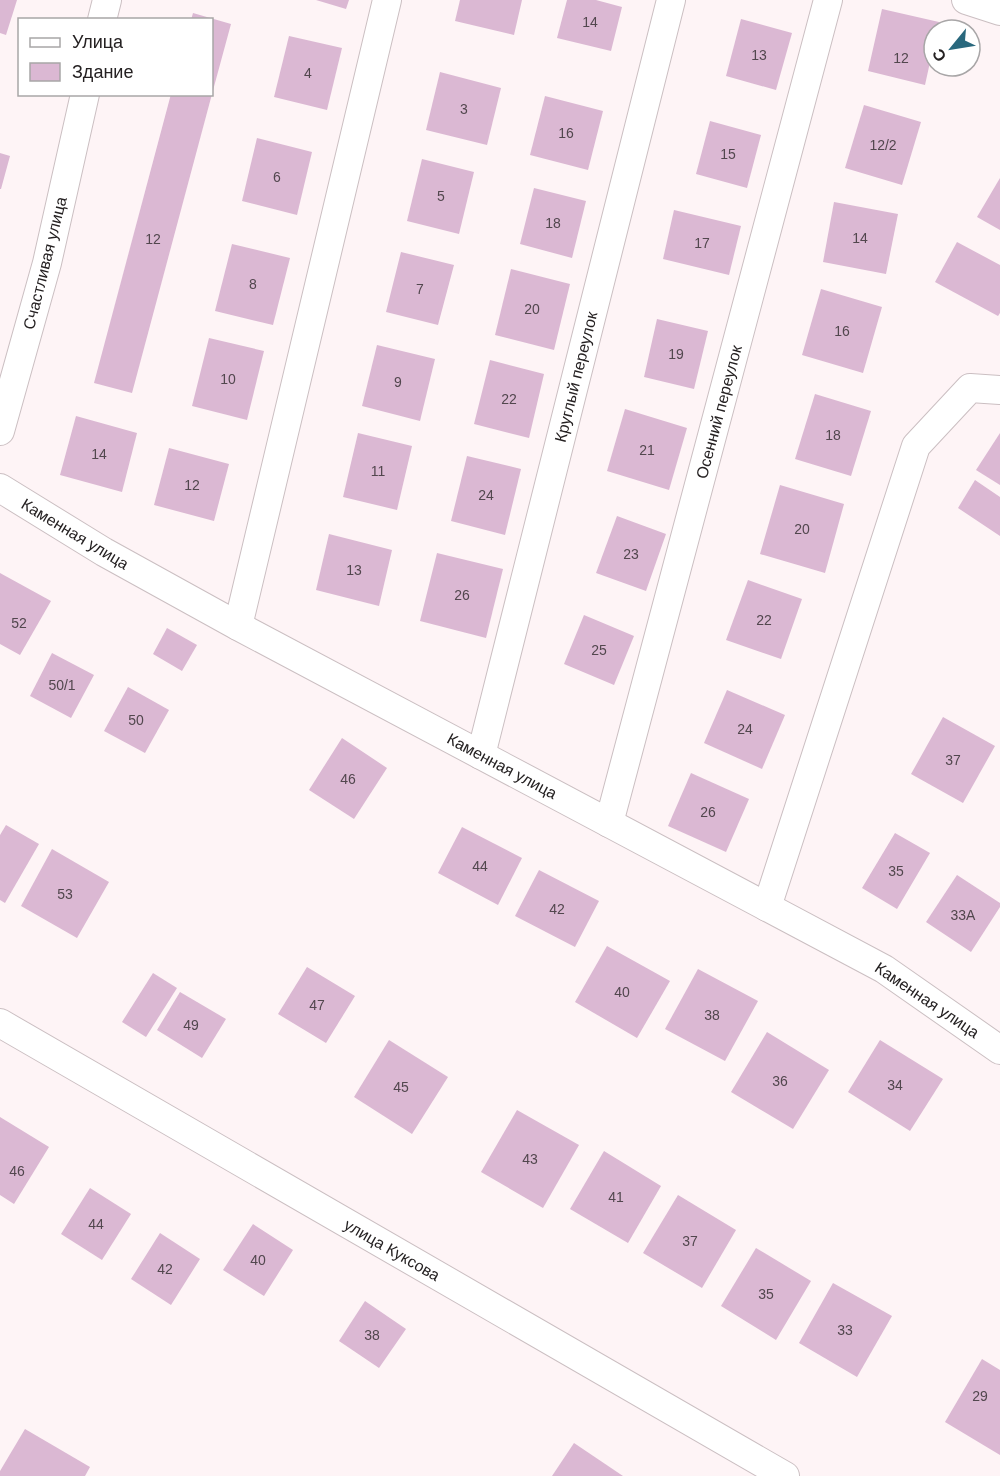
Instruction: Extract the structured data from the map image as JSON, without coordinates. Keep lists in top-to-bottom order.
{
  "streets": {
    "street": [
      "Счастливая улица",
      "Круглый переулок",
      "Осенний переулок",
      "Каменная улица",
      "улица Куксова"
    ]
  },
  "crossings": [
    ["Круглый переулок", "Каменная улица"],
    ["Осенний переулок", "Каменная улица"]
  ],
  "house_numbers": [
    "14",
    "13",
    "12",
    "4",
    "3",
    "16",
    "12/2",
    "15",
    "6",
    "5",
    "18",
    "14",
    "12",
    "17",
    "8",
    "7",
    "20",
    "16",
    "19",
    "10",
    "9",
    "22",
    "18",
    "21",
    "14",
    "11",
    "12",
    "24",
    "20",
    "23",
    "13",
    "26",
    "22",
    "52",
    "25",
    "50/1",
    "50",
    "24",
    "37",
    "46",
    "26",
    "44",
    "35",
    "53",
    "42",
    "33А",
    "40",
    "47",
    "38",
    "49",
    "36",
    "34",
    "45",
    "43",
    "46",
    "41",
    "44",
    "37",
    "40",
    "42",
    "35",
    "33",
    "38",
    "29"
  ],
  "legend": ["Улица", "Здание"],
  "north": "bottom left"
}
